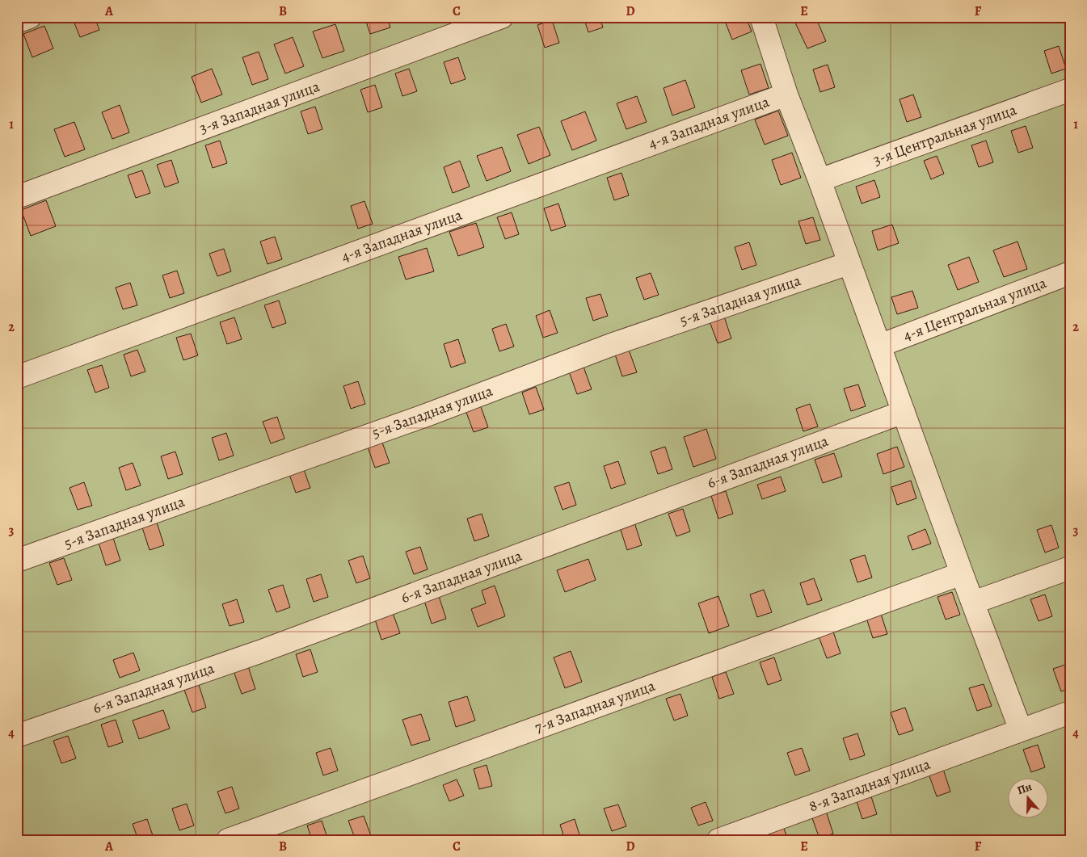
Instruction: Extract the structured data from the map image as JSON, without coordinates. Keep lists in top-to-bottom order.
{
  "streets": {
    "street": [
      "3-я Западная улица",
      "4-я Западная улица",
      "3-я Центральная улица",
      "5-я Западная улица",
      "4-я Центральная улица",
      "6-я Западная улица",
      "7-я Западная улица",
      "8-я Западная улица"
    ]
  },
  "north": "top",
  "grid": {
    "columns": [
      "A",
      "B",
      "C",
      "D",
      "E",
      "F"
    ],
    "rows": [
      "1",
      "2",
      "3",
      "4"
    ]
  }
}
